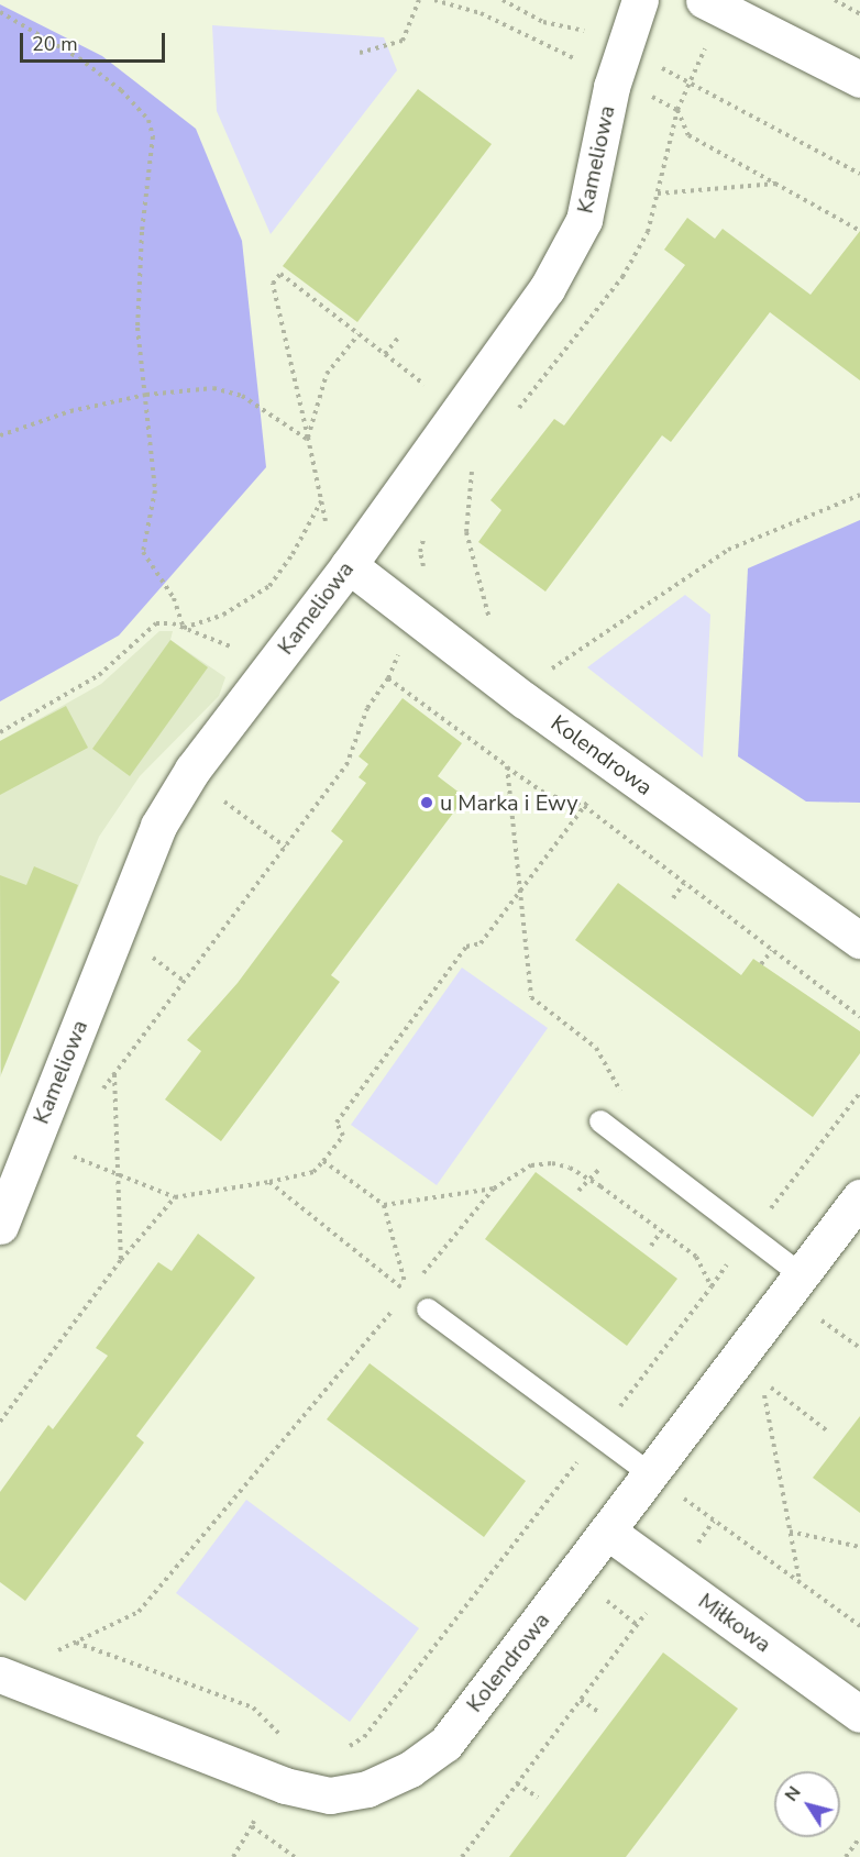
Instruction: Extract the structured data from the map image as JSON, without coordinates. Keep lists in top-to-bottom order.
{
  "streets": {
    "street": ["Kameliowa", "Kolendrowa", "Miłkowa"]
  },
  "crossings": [
    ["Kameliowa", "Kolendrowa"],
    ["Kolendrowa", "Miłkowa"]
  ],
  "places": ["u Marka i Ewy"],
  "scale_bar": "20 m",
  "north": "top left"
}
